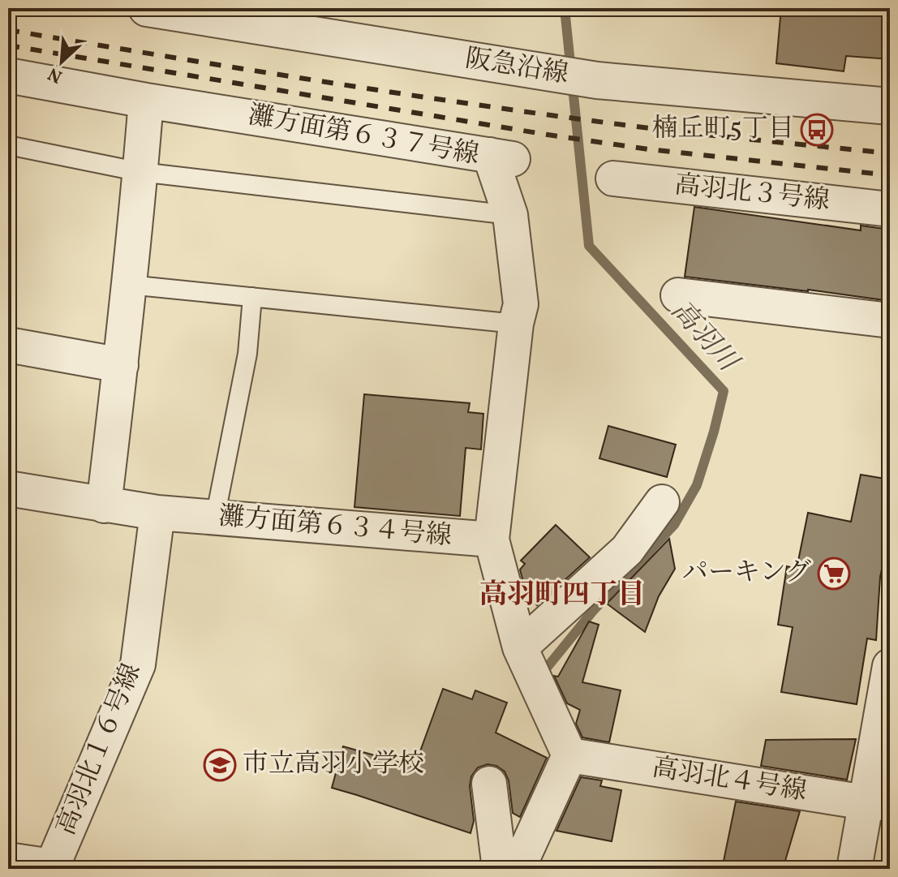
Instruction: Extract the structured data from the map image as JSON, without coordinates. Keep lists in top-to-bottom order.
{
  "streets": {
    "street": [
      "阪急沿線",
      "灘方面第６３７号線",
      "高羽北３号線",
      "灘方面第６３４号線",
      "高羽北１６号線",
      "高羽北４号線"
    ]
  },
  "crossings": [
    ["灘方面第６３７号線", "灘方面第６３４号線"],
    ["灘方面第６３４号線", "高羽北１６号線"]
  ],
  "districts": ["高羽町四丁目"],
  "water": ["高羽川"],
  "places": {
    "bus stop": ["楠丘町5丁目"],
    "supermarket": ["パーキング"],
    "school or university": ["市立高羽小学校"]
  },
  "north": "bottom left"
}
